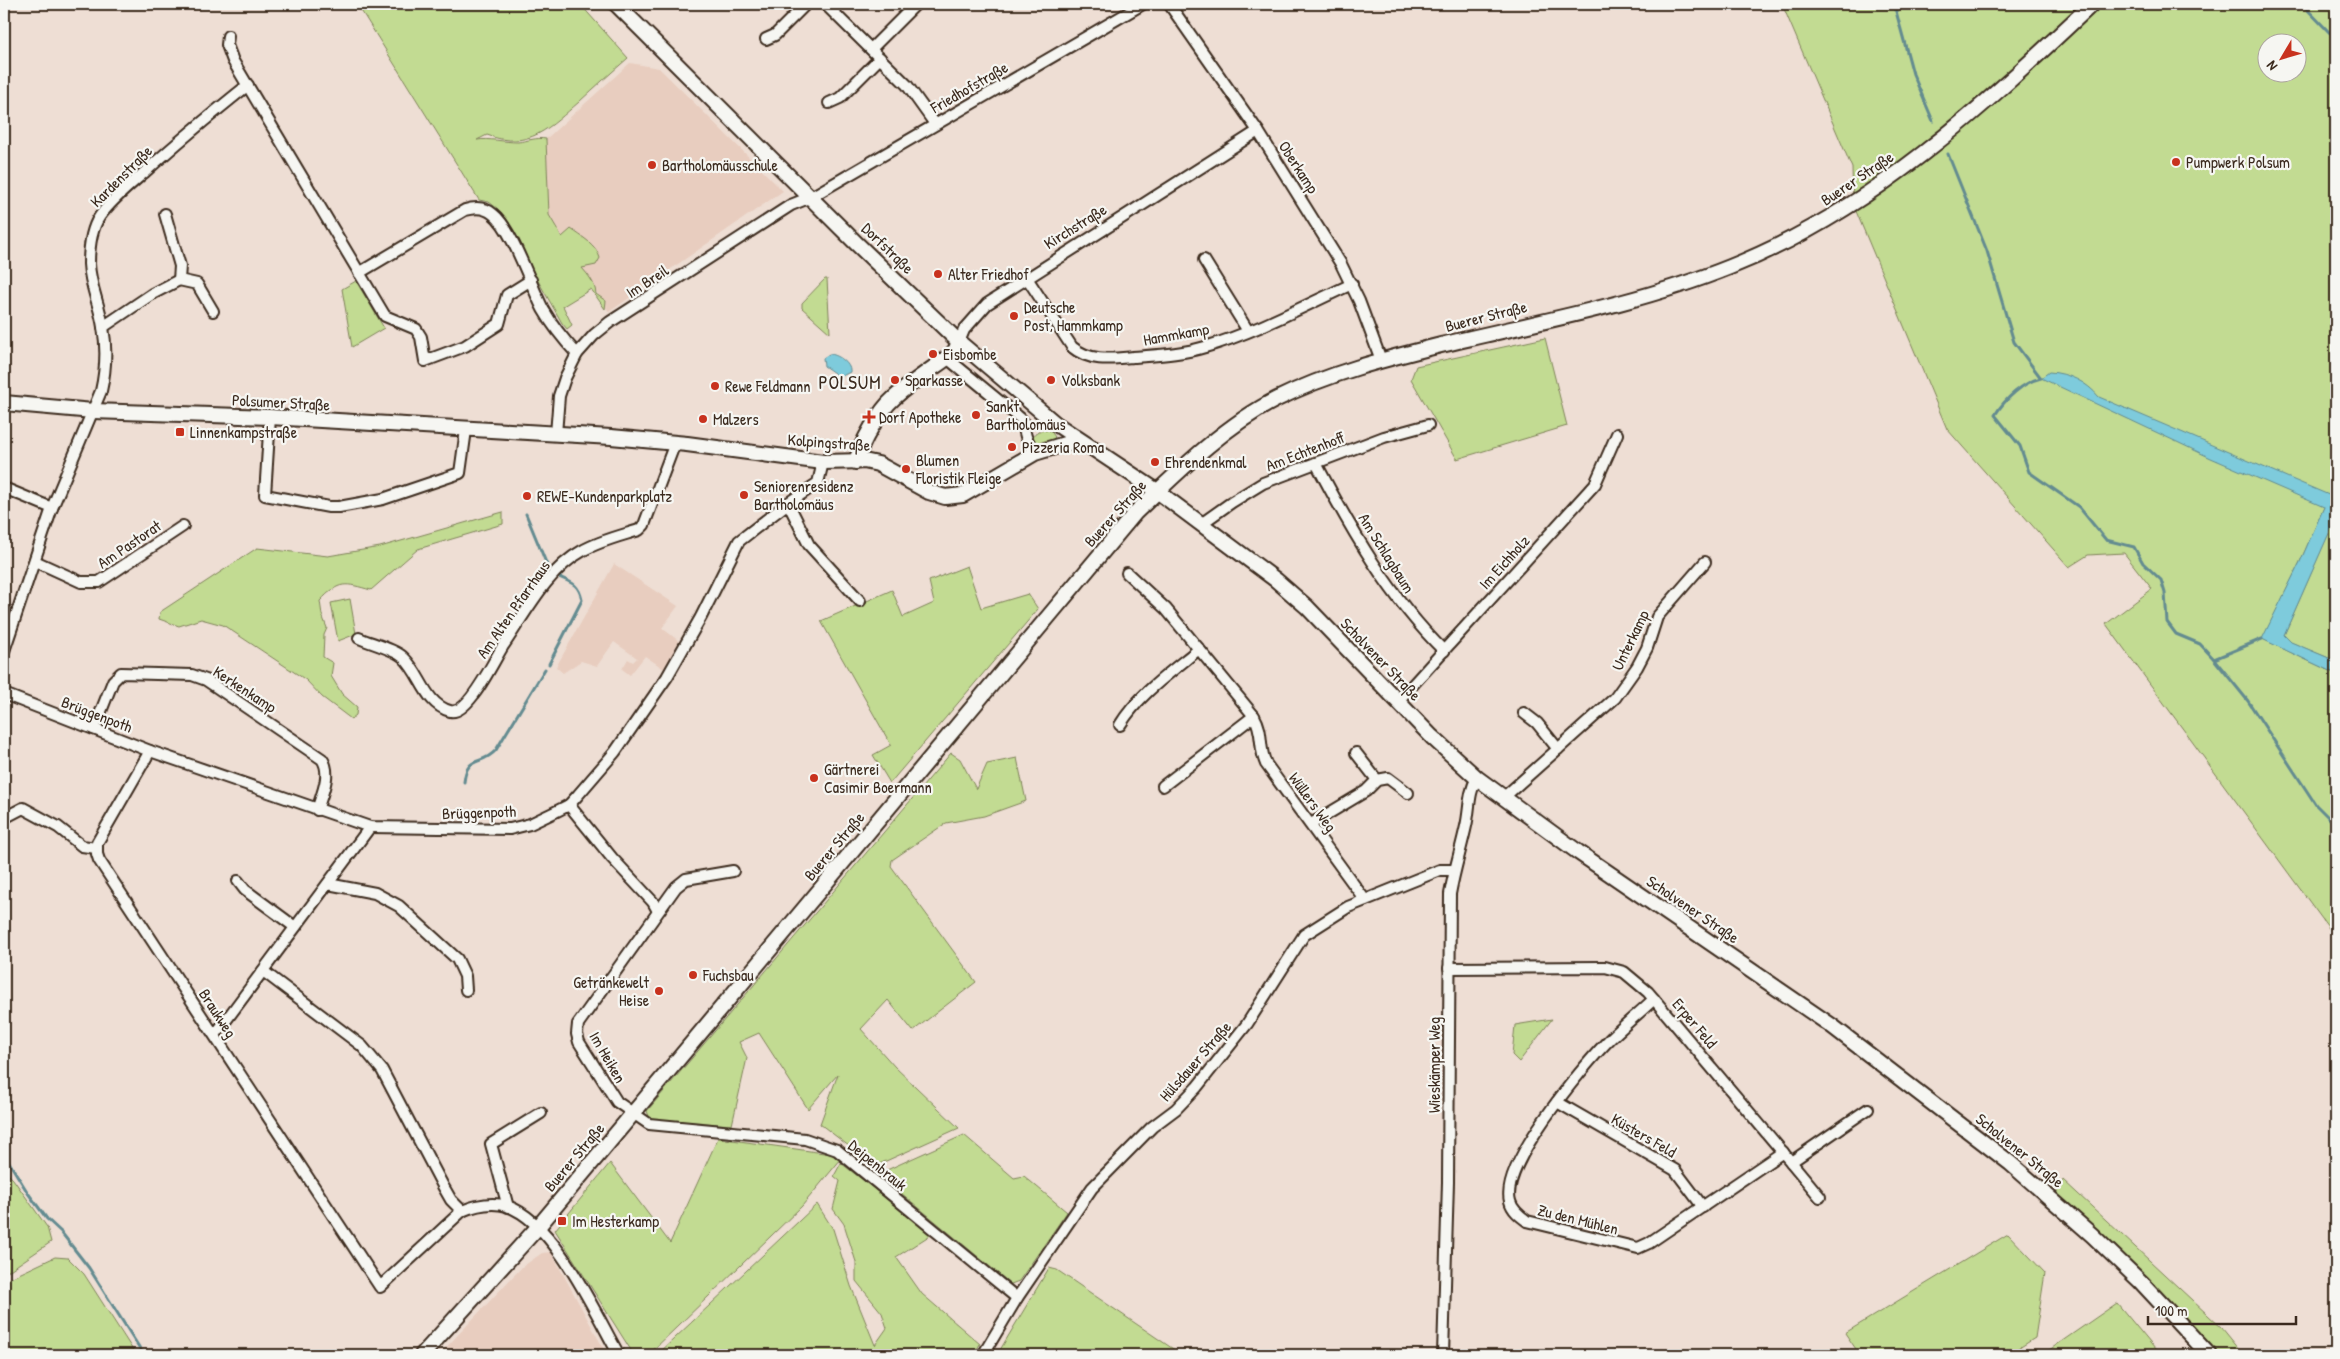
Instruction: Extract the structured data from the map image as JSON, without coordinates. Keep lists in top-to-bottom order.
{
  "streets": {
    "main road": [
      "Buerer Straße",
      "Kirchstraße",
      "Dorfstraße",
      "Polsumer Straße",
      "Kolpingstraße",
      "Scholvener Straße"
    ],
    "street": [
      "Friedhofstraße",
      "Oberkamp",
      "Kardenstraße",
      "Im Breil",
      "Hammkamp",
      "Am Echtenhoff",
      "Am Pastorat",
      "Am Schlagbaum",
      "Im Eichholz",
      "Am Alten Pfarrhaus",
      "Unterkamp",
      "Kerkenkamp",
      "Brüggenpoth",
      "Wüllers Weg",
      "Braukweg",
      "Erper Feld",
      "Im Heiken",
      "Hülsdauer Straße",
      "Wieskämper Weg",
      "Küsters Feld",
      "Deipenbrauk",
      "Zu den Mühlen"
    ]
  },
  "crossings": [
    ["Friedhofstraße", "Dorfstraße"],
    ["Friedhofstraße", "Im Breil"],
    ["Oberkamp", "Buerer Straße"],
    ["Oberkamp", "Kirchstraße"],
    ["Oberkamp", "Hammkamp"],
    ["Kardenstraße", "Polsumer Straße"],
    ["Buerer Straße", "Dorfstraße"],
    ["Buerer Straße", "Scholvener Straße"],
    ["Buerer Straße", "Im Heiken"],
    ["Buerer Straße", "Deipenbrauk"],
    ["Kirchstraße", "Dorfstraße"],
    ["Kirchstraße", "Hammkamp"],
    ["Kirchstraße", "Kolpingstraße"],
    ["Dorfstraße", "Im Breil"],
    ["Dorfstraße", "Kolpingstraße"],
    ["Dorfstraße", "Scholvener Straße"],
    ["Im Breil", "Polsumer Straße"],
    ["Im Breil", "Kolpingstraße"],
    ["Polsumer Straße", "Kolpingstraße"],
    ["Kolpingstraße", "Am Alten Pfarrhaus"],
    ["Kolpingstraße", "Brüggenpoth"],
    ["Am Echtenhoff", "Am Schlagbaum"],
    ["Am Echtenhoff", "Scholvener Straße"],
    ["Am Schlagbaum", "Im Eichholz"],
    ["Im Eichholz", "Scholvener Straße"],
    ["Unterkamp", "Scholvener Straße"],
    ["Scholvener Straße", "Wieskämper Weg"],
    ["Kerkenkamp", "Brüggenpoth"],
    ["Wüllers Weg", "Hülsdauer Straße"],
    ["Erper Feld", "Wieskämper Weg"],
    ["Erper Feld", "Zu den Mühlen"],
    ["Im Heiken", "Deipenbrauk"],
    ["Hülsdauer Straße", "Wieskämper Weg"],
    ["Hülsdauer Straße", "Deipenbrauk"],
    ["Küsters Feld", "Zu den Mühlen"]
  ],
  "districts": ["POLSUM"],
  "places": {
    "other": [
      "Pumpwerk Polsum",
      "Bartholomäusschule",
      "Alter Friedhof",
      "Deutsche Post, Hammkamp",
      "Eisbombe",
      "Sparkasse",
      "Volksbank",
      "Rewe Feldmann",
      "Sankt Bartholomäus",
      "Malzers",
      "Pizzeria Roma",
      "Ehrendenkmal",
      "Blumen Floristik Fleige",
      "Seniorenresidenz Bartholomäus",
      "REWE-Kundenparkplatz",
      "Gärtnerei Casimir Boermann",
      "Fuchsbau",
      "Getränkewelt Heise"
    ],
    "health": ["Dorf Apotheke"],
    "transit": ["Linnenkampstraße", "Im Hesterkamp"]
  },
  "scale_bar": "100 m",
  "north": "bottom left"
}
